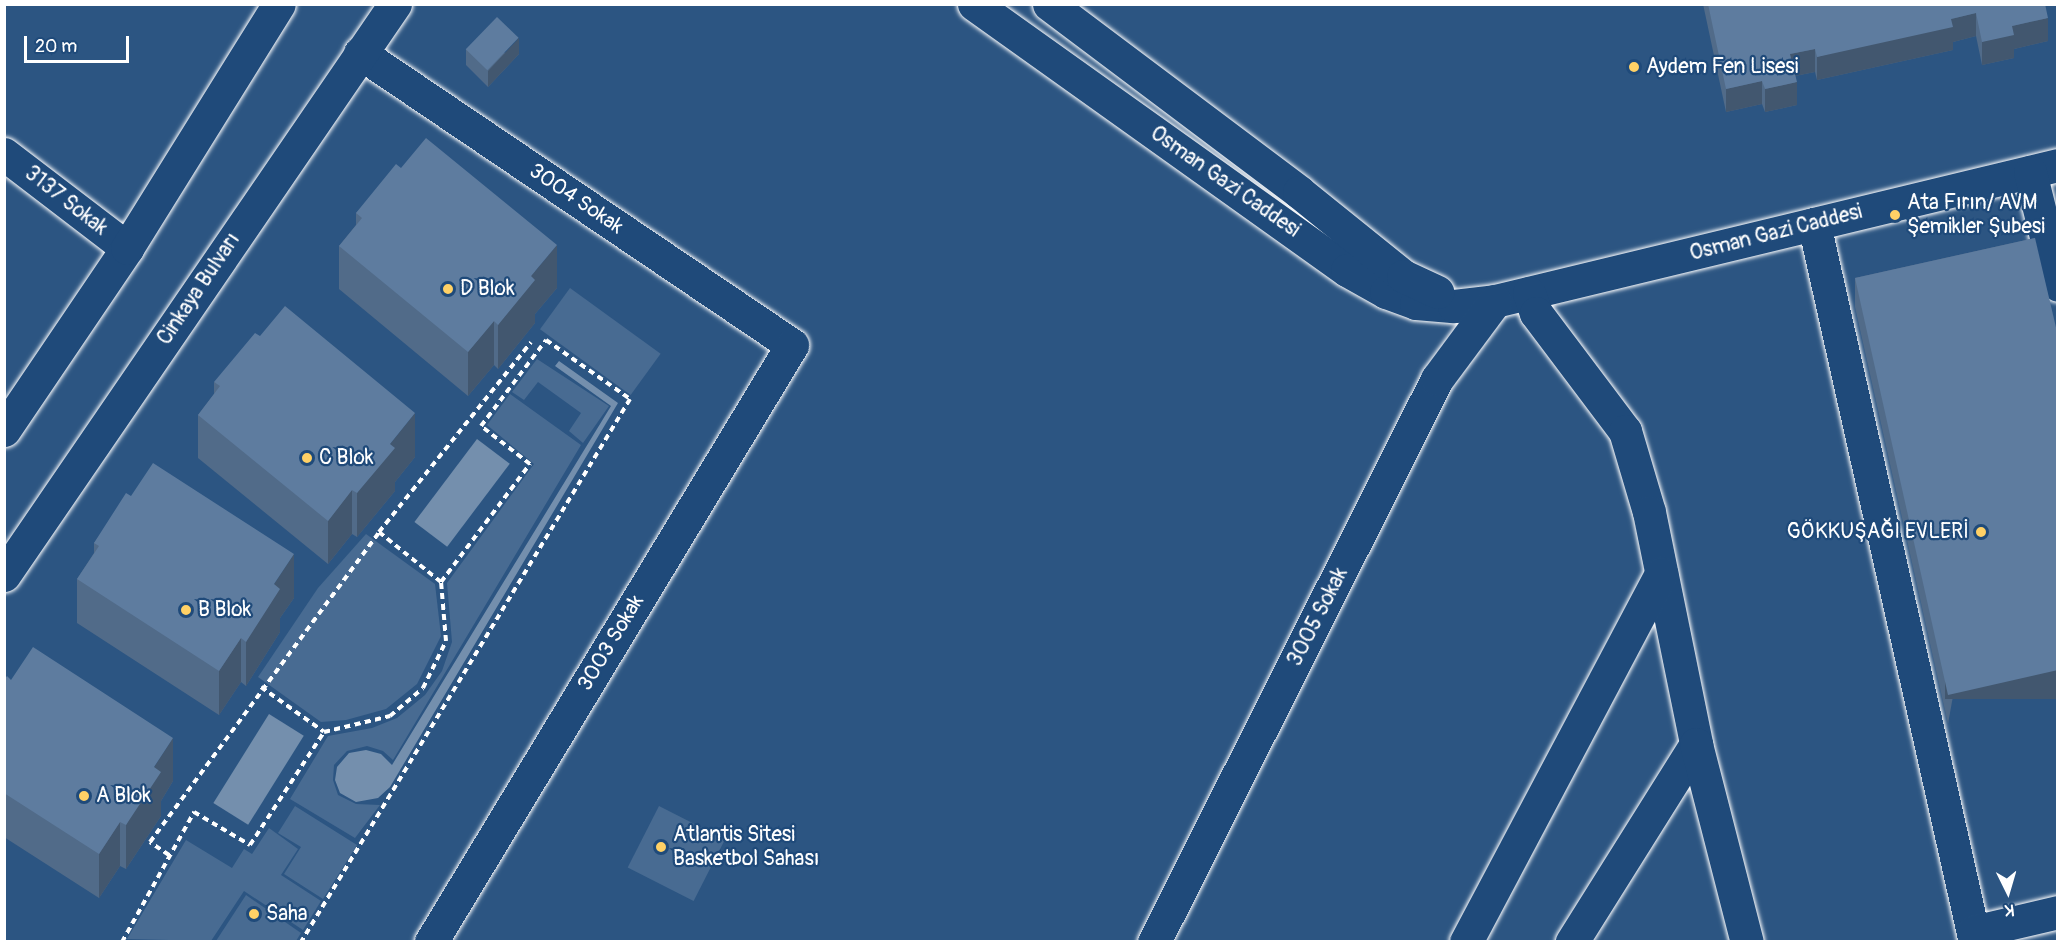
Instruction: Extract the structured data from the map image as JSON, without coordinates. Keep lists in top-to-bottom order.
{
  "streets": {
    "street": [
      "Osman Gazi Caddesi",
      "3004 Sokak",
      "3137 Sokak",
      "Cinkaya Bulvarı",
      "3005 Sokak",
      "3003 Sokak"
    ]
  },
  "crossings": [
    ["Osman Gazi Caddesi", "3005 Sokak"],
    ["3004 Sokak", "Cinkaya Bulvarı"],
    ["3004 Sokak", "3003 Sokak"]
  ],
  "places": [
    "Aydem Fen Lisesi",
    "Ata Fırın/ AVM Şemikler Şubesi",
    "D Blok",
    "C Blok",
    "GÖKKUŞAĞI EVLERİ",
    "B Blok",
    "A Blok",
    "Atlantis Sitesi Basketbol Sahası",
    "Saha"
  ],
  "scale_bar": "20 m",
  "north": "bottom"
}
